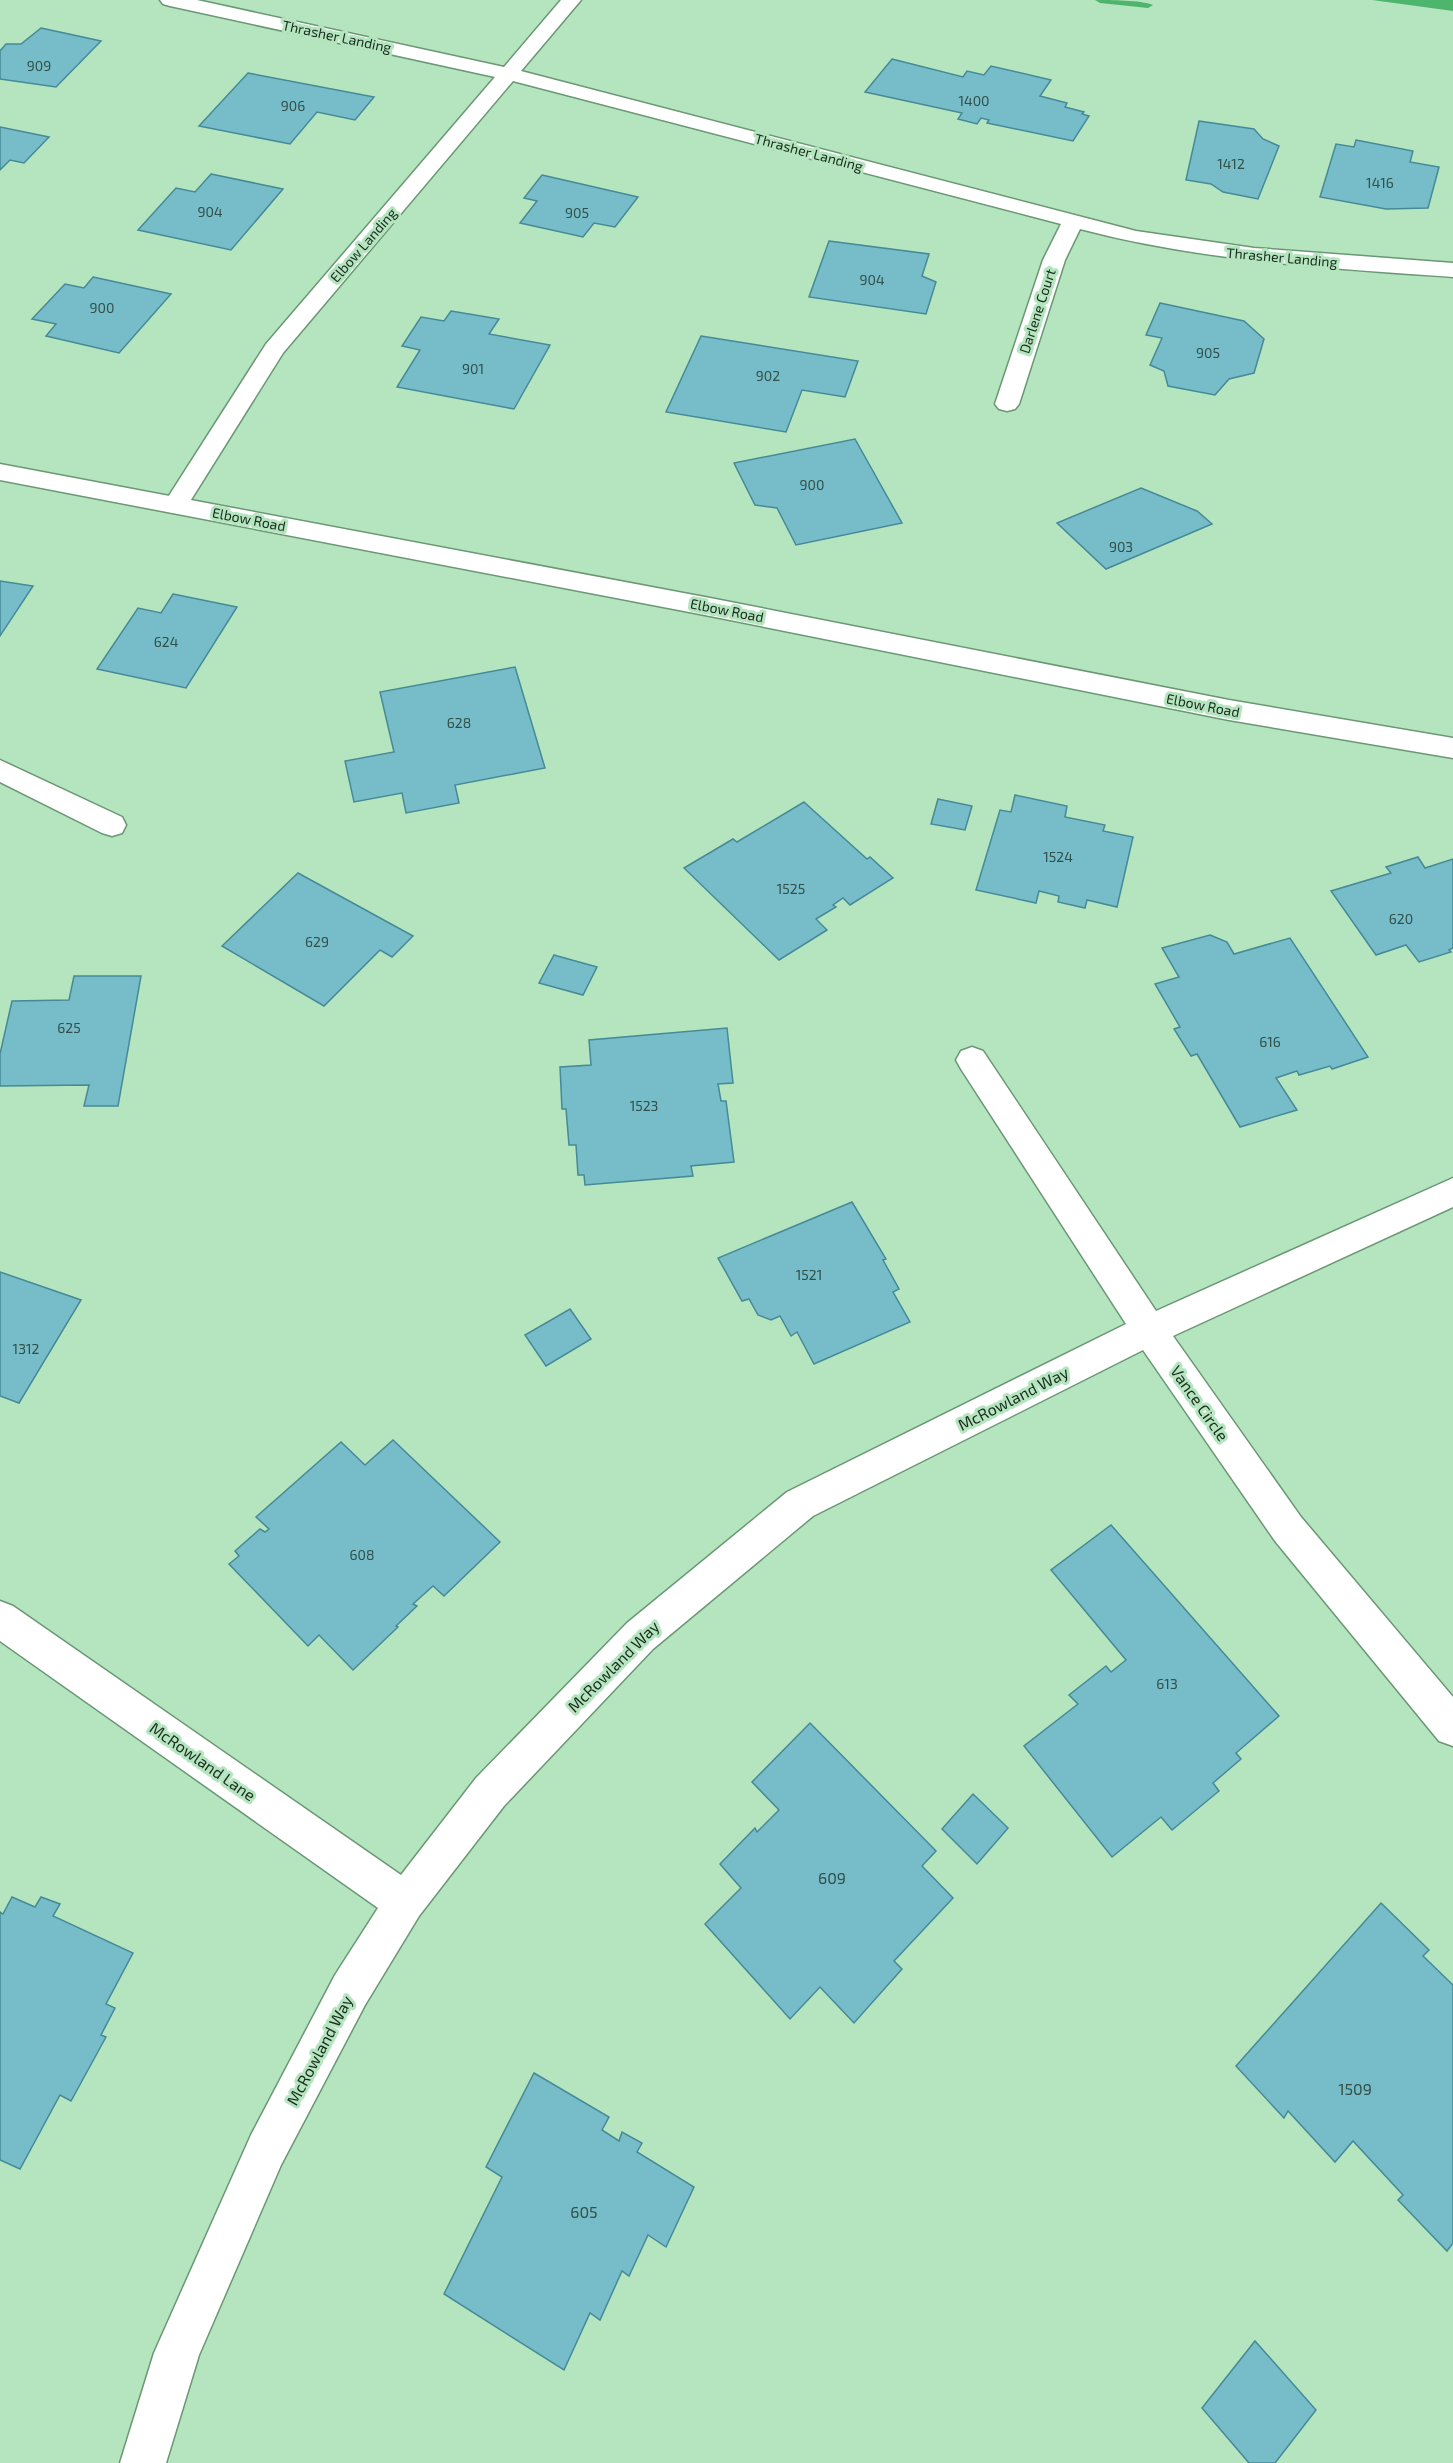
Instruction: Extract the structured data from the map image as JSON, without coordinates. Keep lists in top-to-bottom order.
{
  "streets": {
    "street": [
      "Thrasher Landing",
      "Elbow Landing",
      "Darlene Court",
      "Elbow Road",
      "McRowland Way",
      "Vance Circle",
      "McRowland Lane"
    ]
  },
  "crossings": [
    ["Thrasher Landing", "Elbow Landing"],
    ["Thrasher Landing", "Darlene Court"],
    ["Elbow Landing", "Elbow Road"],
    ["McRowland Way", "Vance Circle"],
    ["McRowland Way", "McRowland Lane"]
  ],
  "house_numbers": [
    "909",
    "1400",
    "906",
    "1412",
    "1416",
    "904",
    "905",
    "904",
    "900",
    "905",
    "901",
    "902",
    "900",
    "903",
    "624",
    "628",
    "1524",
    "1525",
    "620",
    "629",
    "625",
    "616",
    "1523",
    "1521",
    "1312",
    "608",
    "613",
    "609",
    "1509",
    "605"
  ]
}
